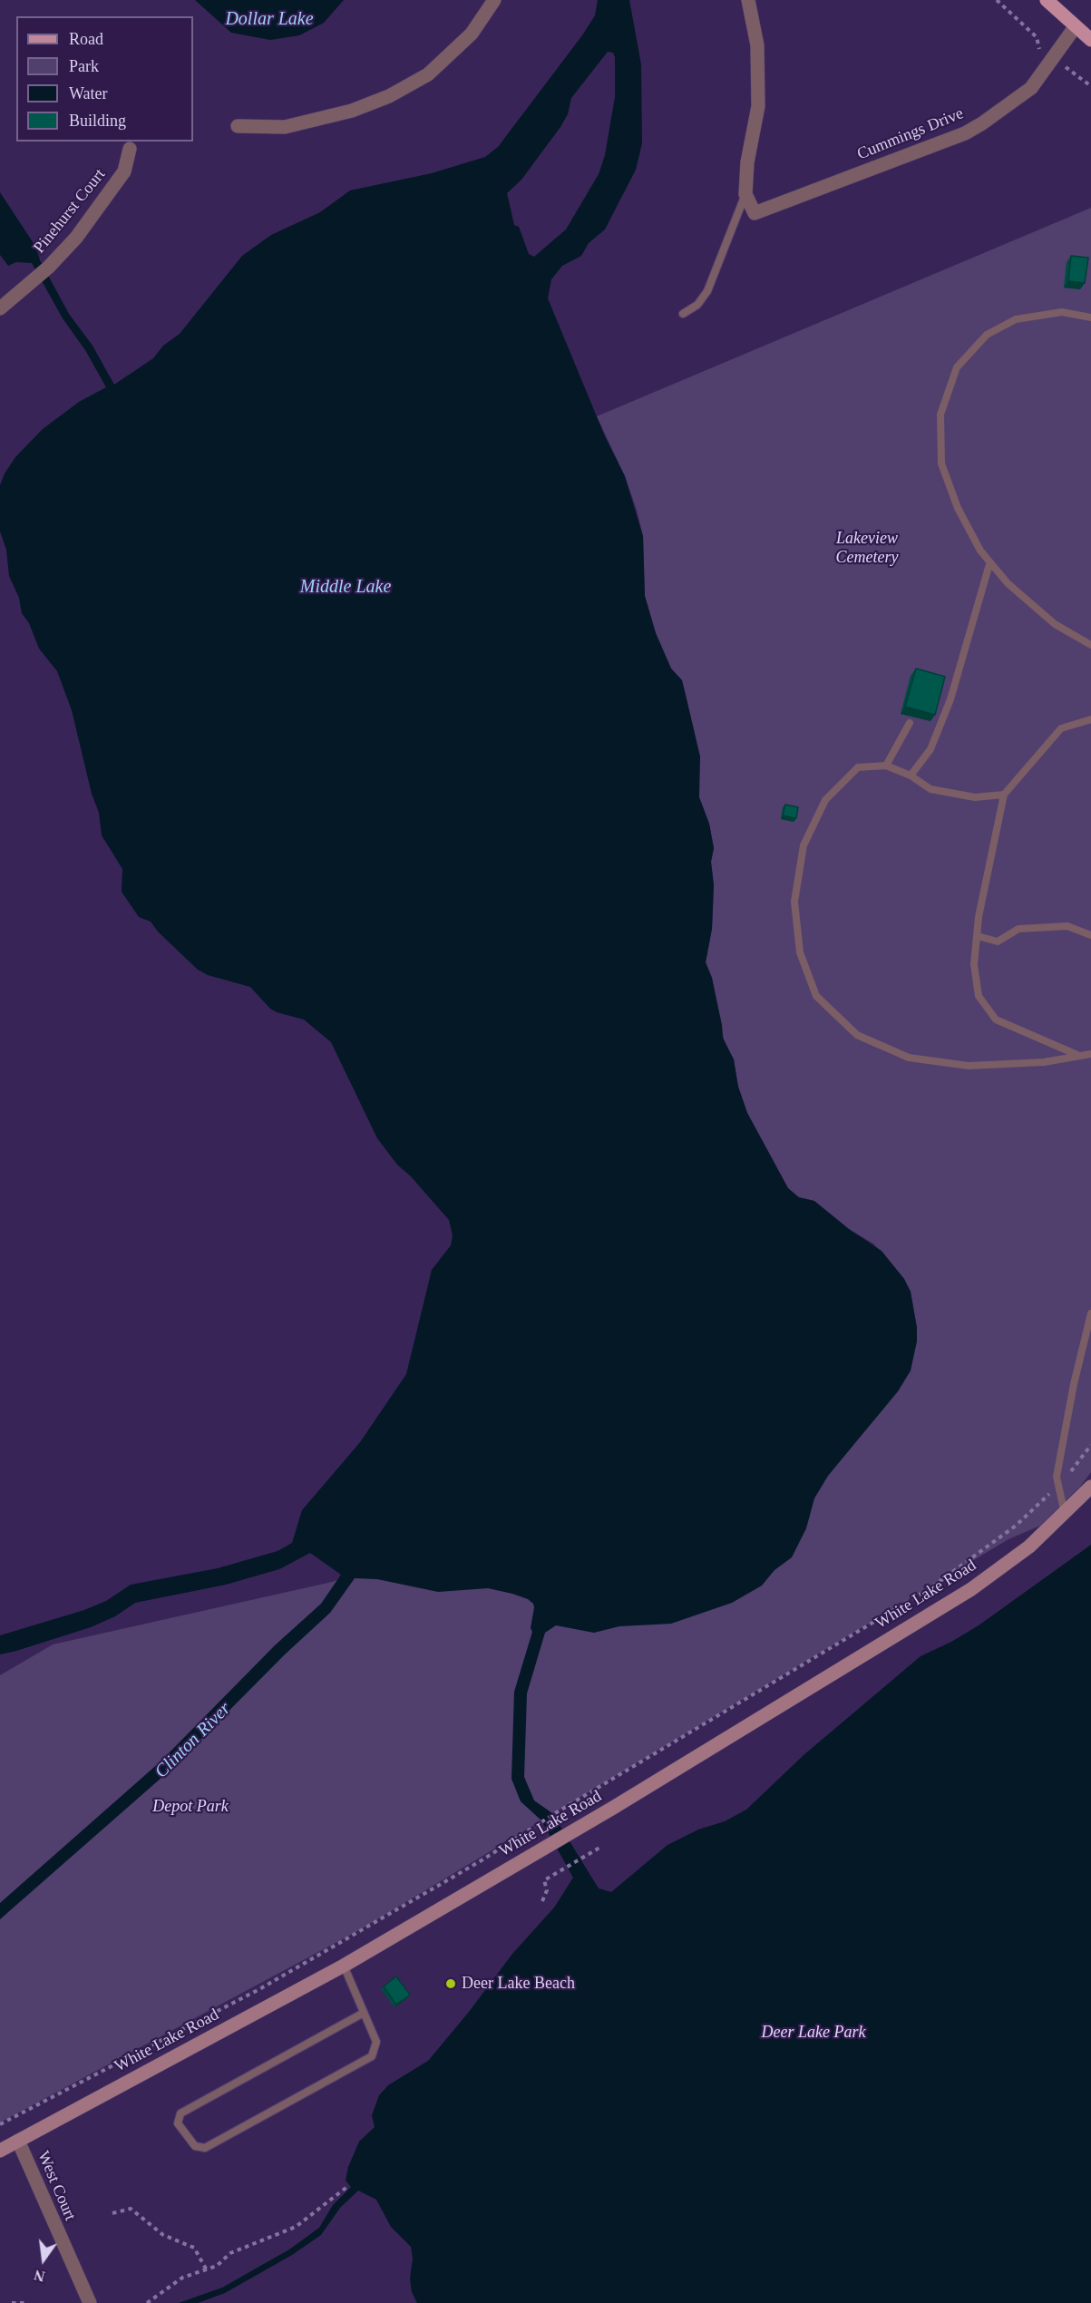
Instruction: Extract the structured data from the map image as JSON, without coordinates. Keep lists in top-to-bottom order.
{
  "streets": {
    "street": [
      "Cummings Drive",
      "Pinehurst Court",
      "White Lake Road",
      "West Court"
    ]
  },
  "crossings": [
    ["White Lake Road", "West Court"]
  ],
  "water": ["Dollar Lake", "Middle Lake", "Clinton River"],
  "parks": ["Lakeview Cemetery", "Depot Park", "Deer Lake Park"],
  "places": ["Deer Lake Beach"],
  "legend": [
    "Road",
    "Park",
    "Water",
    "Building"
  ],
  "north": "bottom"
}
